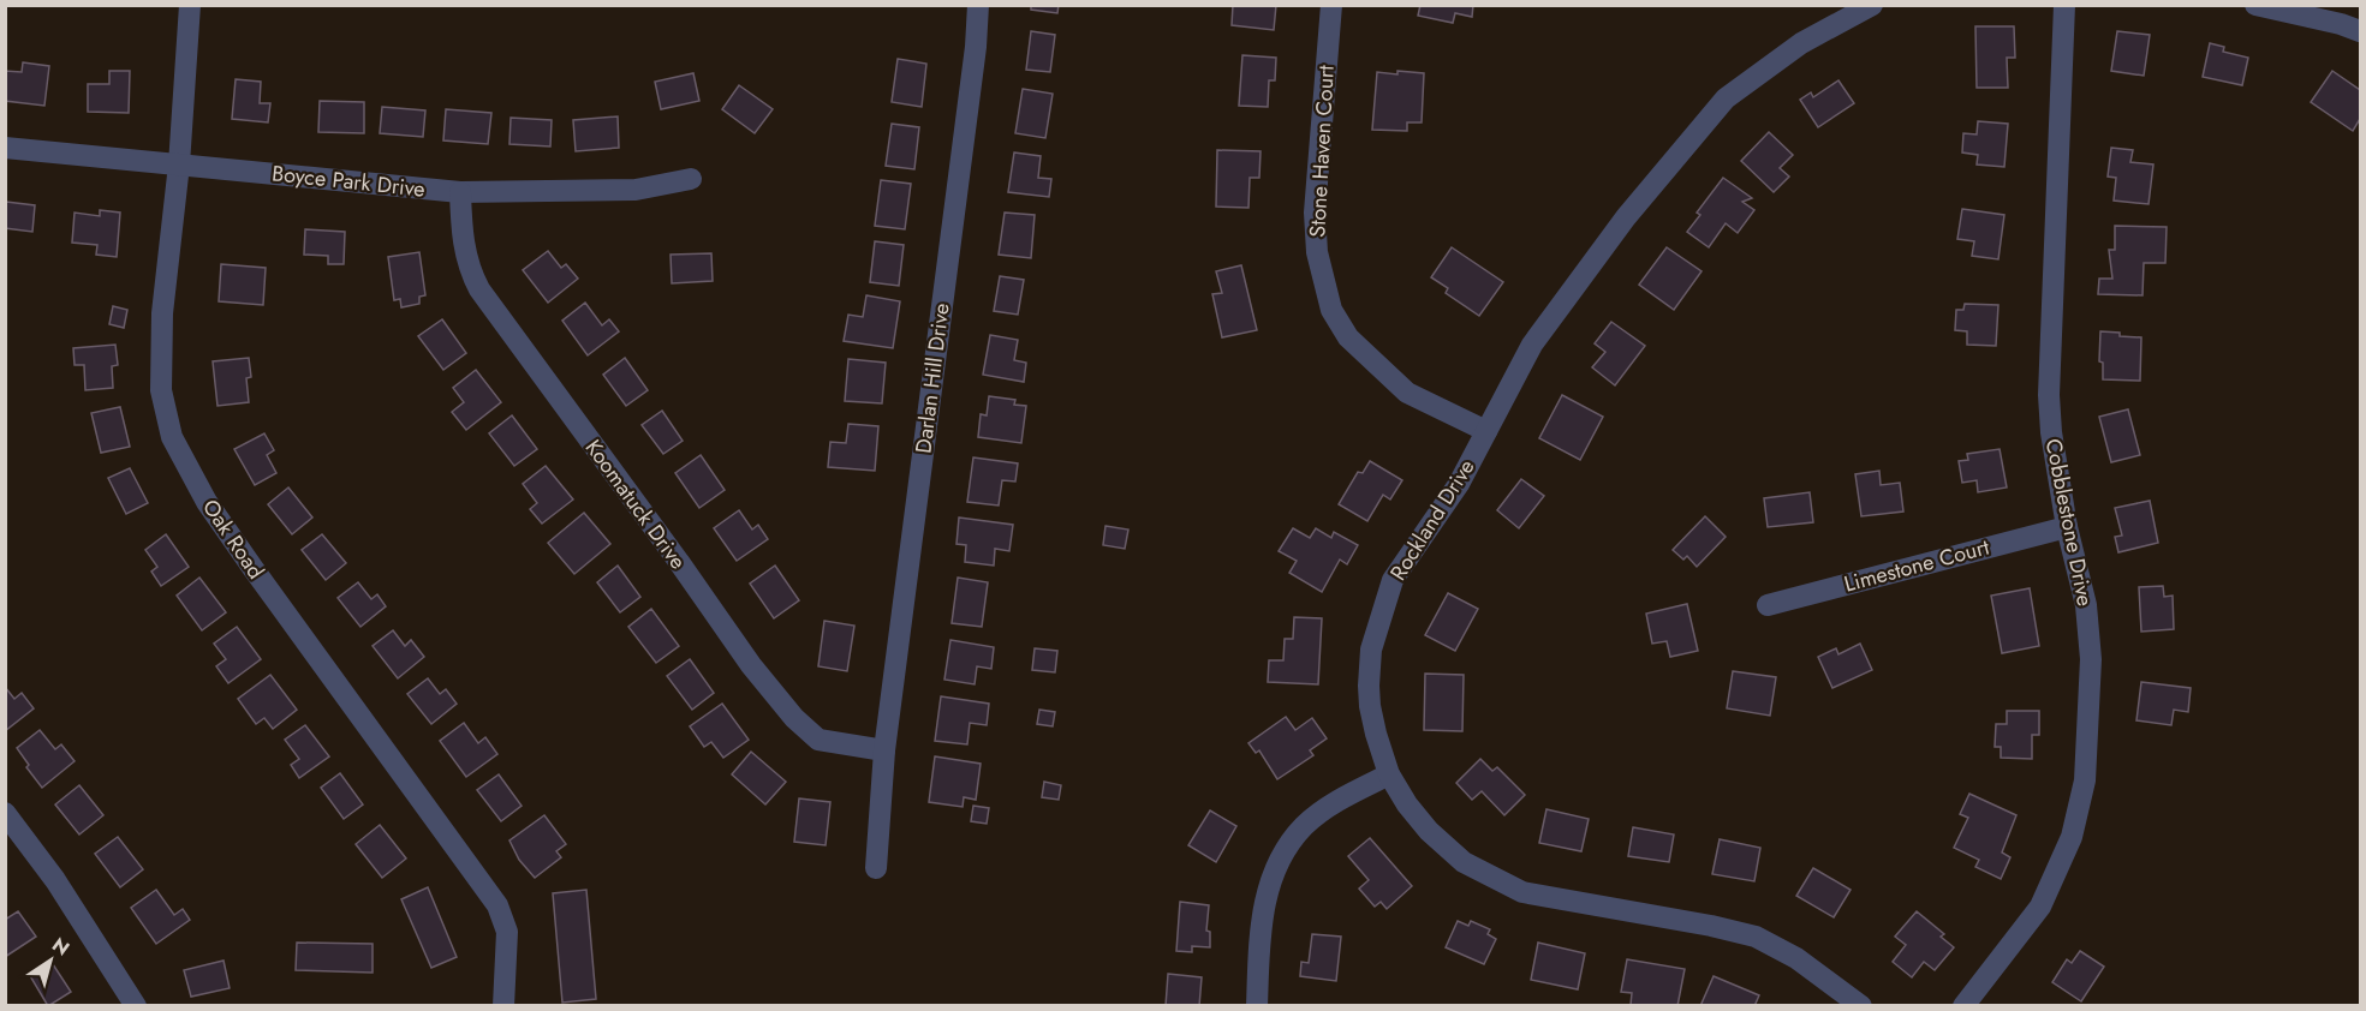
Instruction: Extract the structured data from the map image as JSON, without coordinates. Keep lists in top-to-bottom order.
{
  "streets": {
    "street": [
      "Stone Haven Court",
      "Boyce Park Drive",
      "Darlan Hill Drive",
      "Koomatuck Drive",
      "Rockland Drive",
      "Cobblestone Drive",
      "Oak Road",
      "Limestone Court"
    ]
  },
  "crossings": [
    ["Stone Haven Court", "Rockland Drive"],
    ["Boyce Park Drive", "Koomatuck Drive"],
    ["Boyce Park Drive", "Oak Road"],
    ["Darlan Hill Drive", "Koomatuck Drive"],
    ["Cobblestone Drive", "Limestone Court"]
  ],
  "north": "top right"
}
